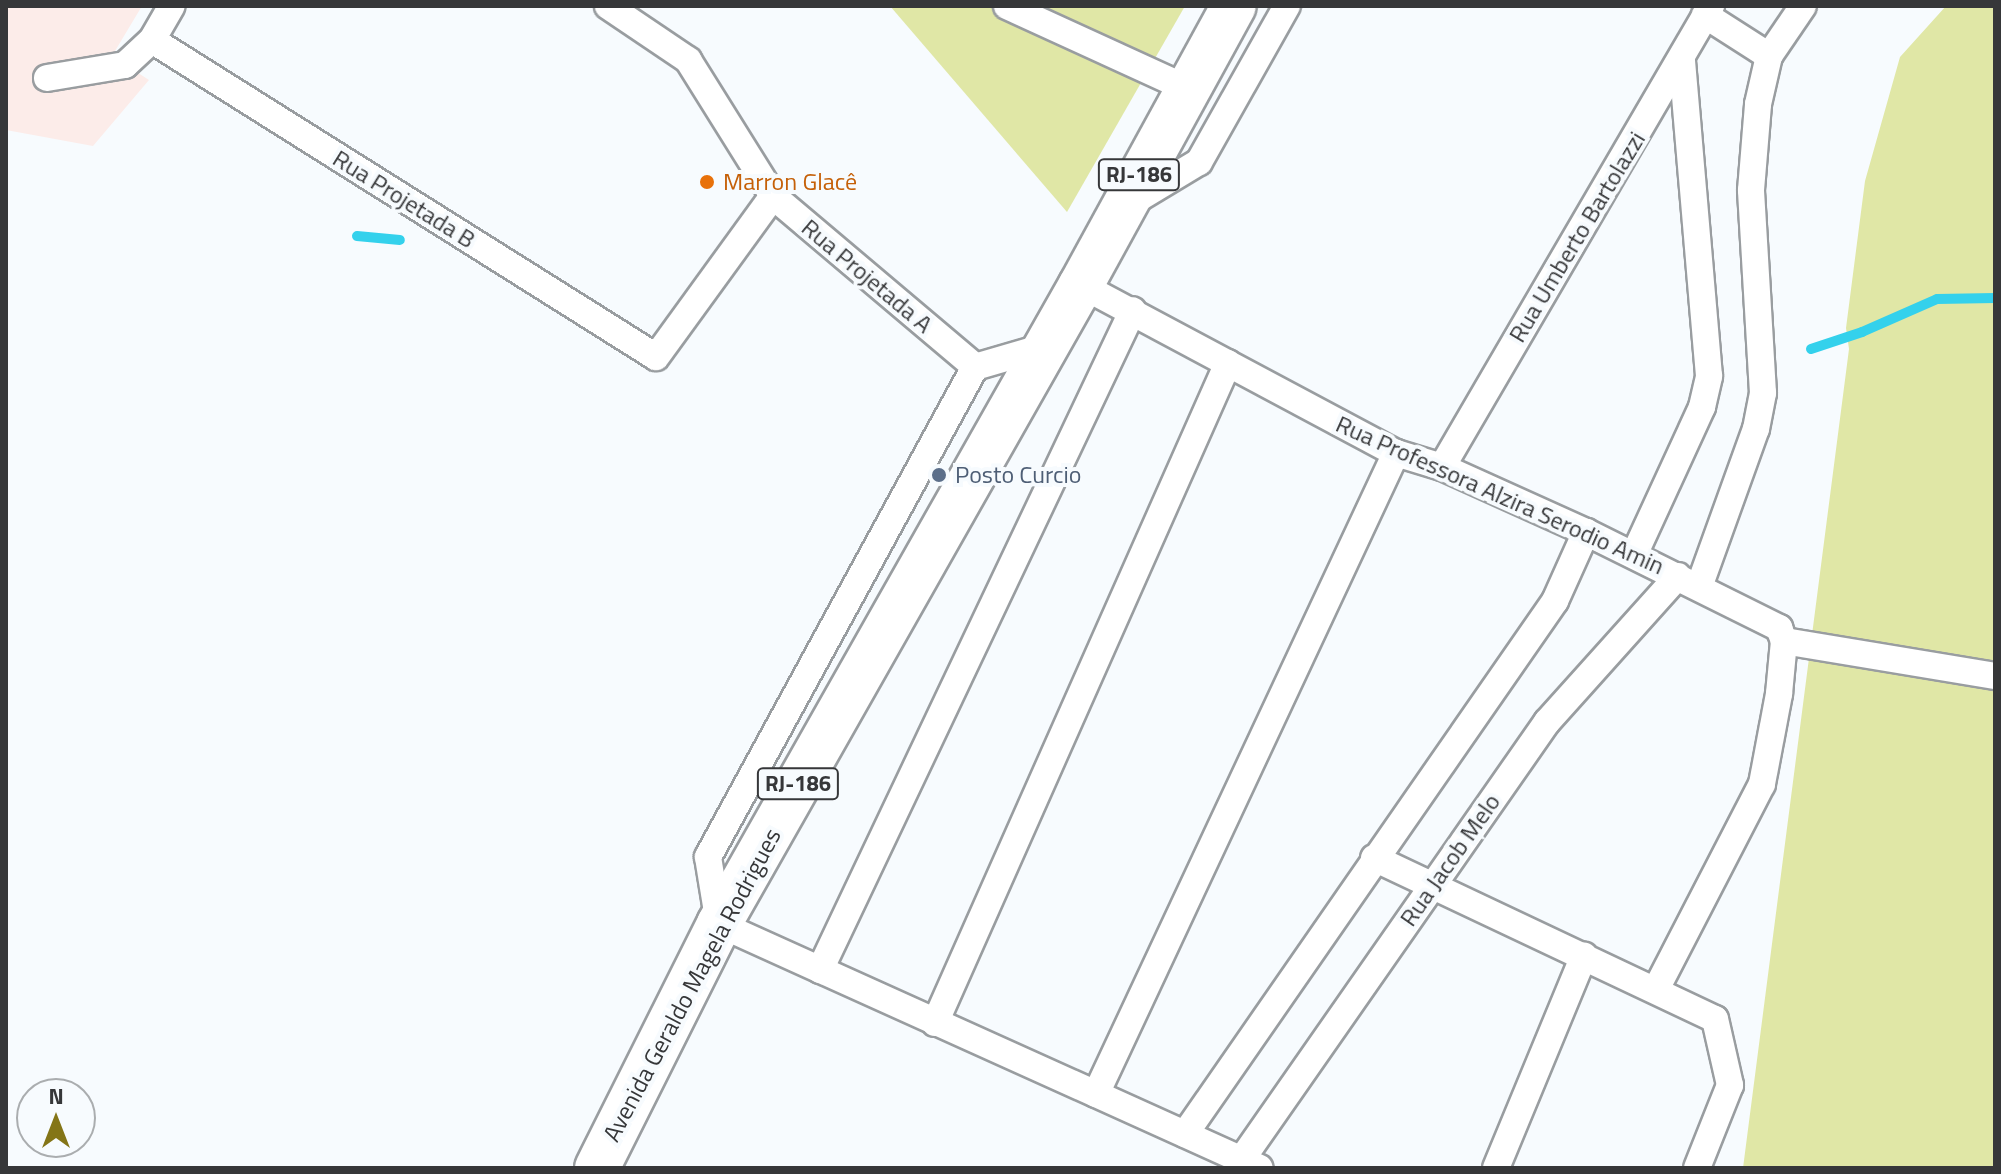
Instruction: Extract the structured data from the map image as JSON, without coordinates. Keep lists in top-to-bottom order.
{
  "streets": {
    "highway": ["RJ-186", "Avenida Geraldo Magela Rodrigues"],
    "street": [
      "Rua Projetada B",
      "Rua Umberto Bartolazzi",
      "Rua Projetada A",
      "Rua Professora Alzira Serodio Amin",
      "Rua Jacob Melo"
    ]
  },
  "crossings": [
    ["Rua Projetada B", "Rua Projetada A"],
    ["Rua Umberto Bartolazzi", "Rua Professora Alzira Serodio Amin"],
    ["Rua Professora Alzira Serodio Amin", "Rua Jacob Melo"],
    ["Rua Professora Alzira Serodio Amin", "Avenida Geraldo Magela Rodrigues"]
  ],
  "places": ["Marron Glacê", "Posto Curcio"],
  "north": "top"
}
